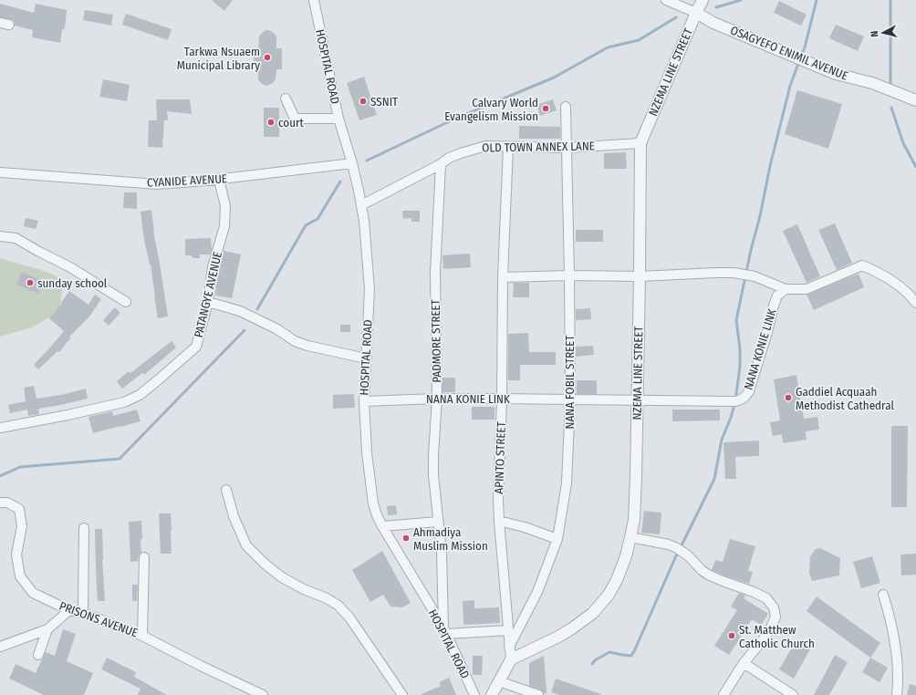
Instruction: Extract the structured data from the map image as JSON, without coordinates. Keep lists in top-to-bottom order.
{
  "streets": {
    "street": [
      "OSAGYEFO ENIMIL AVENUE",
      "HOSPITAL ROAD",
      "NZEMA LINE STREET",
      "OLD TOWN ANNEX LANE",
      "CYANIDE AVENUE",
      "PATANGYE AVENUE",
      "PADMORE STREET",
      "NANA KONIE LINK",
      "NANA FOBIL STREET",
      "APINTO STREET",
      "PRISONS AVENUE"
    ]
  },
  "crossings": [
    ["OSAGYEFO ENIMIL AVENUE", "NZEMA LINE STREET"],
    ["HOSPITAL ROAD", "OLD TOWN ANNEX LANE"],
    ["HOSPITAL ROAD", "CYANIDE AVENUE"],
    ["HOSPITAL ROAD", "PADMORE STREET"],
    ["HOSPITAL ROAD", "NANA KONIE LINK"],
    ["NZEMA LINE STREET", "OLD TOWN ANNEX LANE"],
    ["NZEMA LINE STREET", "NANA KONIE LINK"],
    ["NZEMA LINE STREET", "APINTO STREET"],
    ["OLD TOWN ANNEX LANE", "PADMORE STREET"],
    ["OLD TOWN ANNEX LANE", "NANA FOBIL STREET"],
    ["OLD TOWN ANNEX LANE", "APINTO STREET"],
    ["CYANIDE AVENUE", "PATANGYE AVENUE"],
    ["PADMORE STREET", "NANA KONIE LINK"],
    ["NANA KONIE LINK", "NANA FOBIL STREET"],
    ["NANA KONIE LINK", "APINTO STREET"],
    ["NANA FOBIL STREET", "APINTO STREET"]
  ],
  "places": [
    "Tarkwa Nsuaem Municipal Library",
    "SSNIT",
    "Calvary World Evangelism Mission",
    "court",
    "sunday school",
    "Gaddiel Acquaah Methodist Cathedral",
    "Ahmadiya Muslim Mission",
    "St. Matthew Catholic Church"
  ],
  "north": "left"
}
